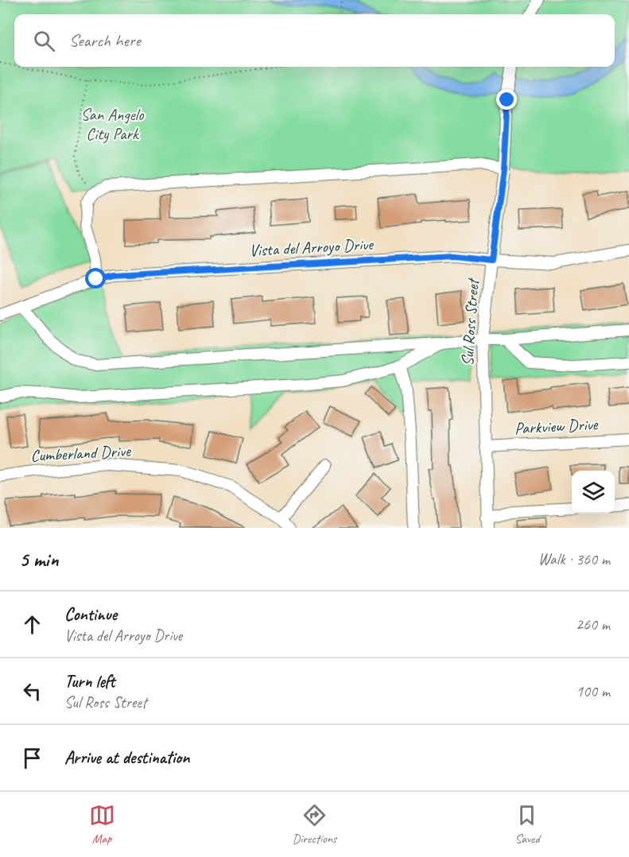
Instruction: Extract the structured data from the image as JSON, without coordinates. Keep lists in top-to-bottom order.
{
  "streets": {
    "street": [
      "Vista del Arroyo Drive",
      "Sul Ross Street",
      "Parkview Drive",
      "Cumberland Drive"
    ]
  },
  "crossings": [
    ["Vista del Arroyo Drive", "Sul Ross Street"],
    ["Sul Ross Street", "Parkview Drive"]
  ],
  "parks": ["San Angelo City Park"],
  "page": {
    "search": "Search here",
    "heading": ["5 min", "Walk · 360 m"],
    "list": [
      ["Continue", "Vista del Arroyo Drive", "260 m"],
      ["Turn left", "Sul Ross Street", "100 m"],
      "Arrive at destination"
    ],
    "nav": ["Map", "Directions", "Saved"]
  }
}
